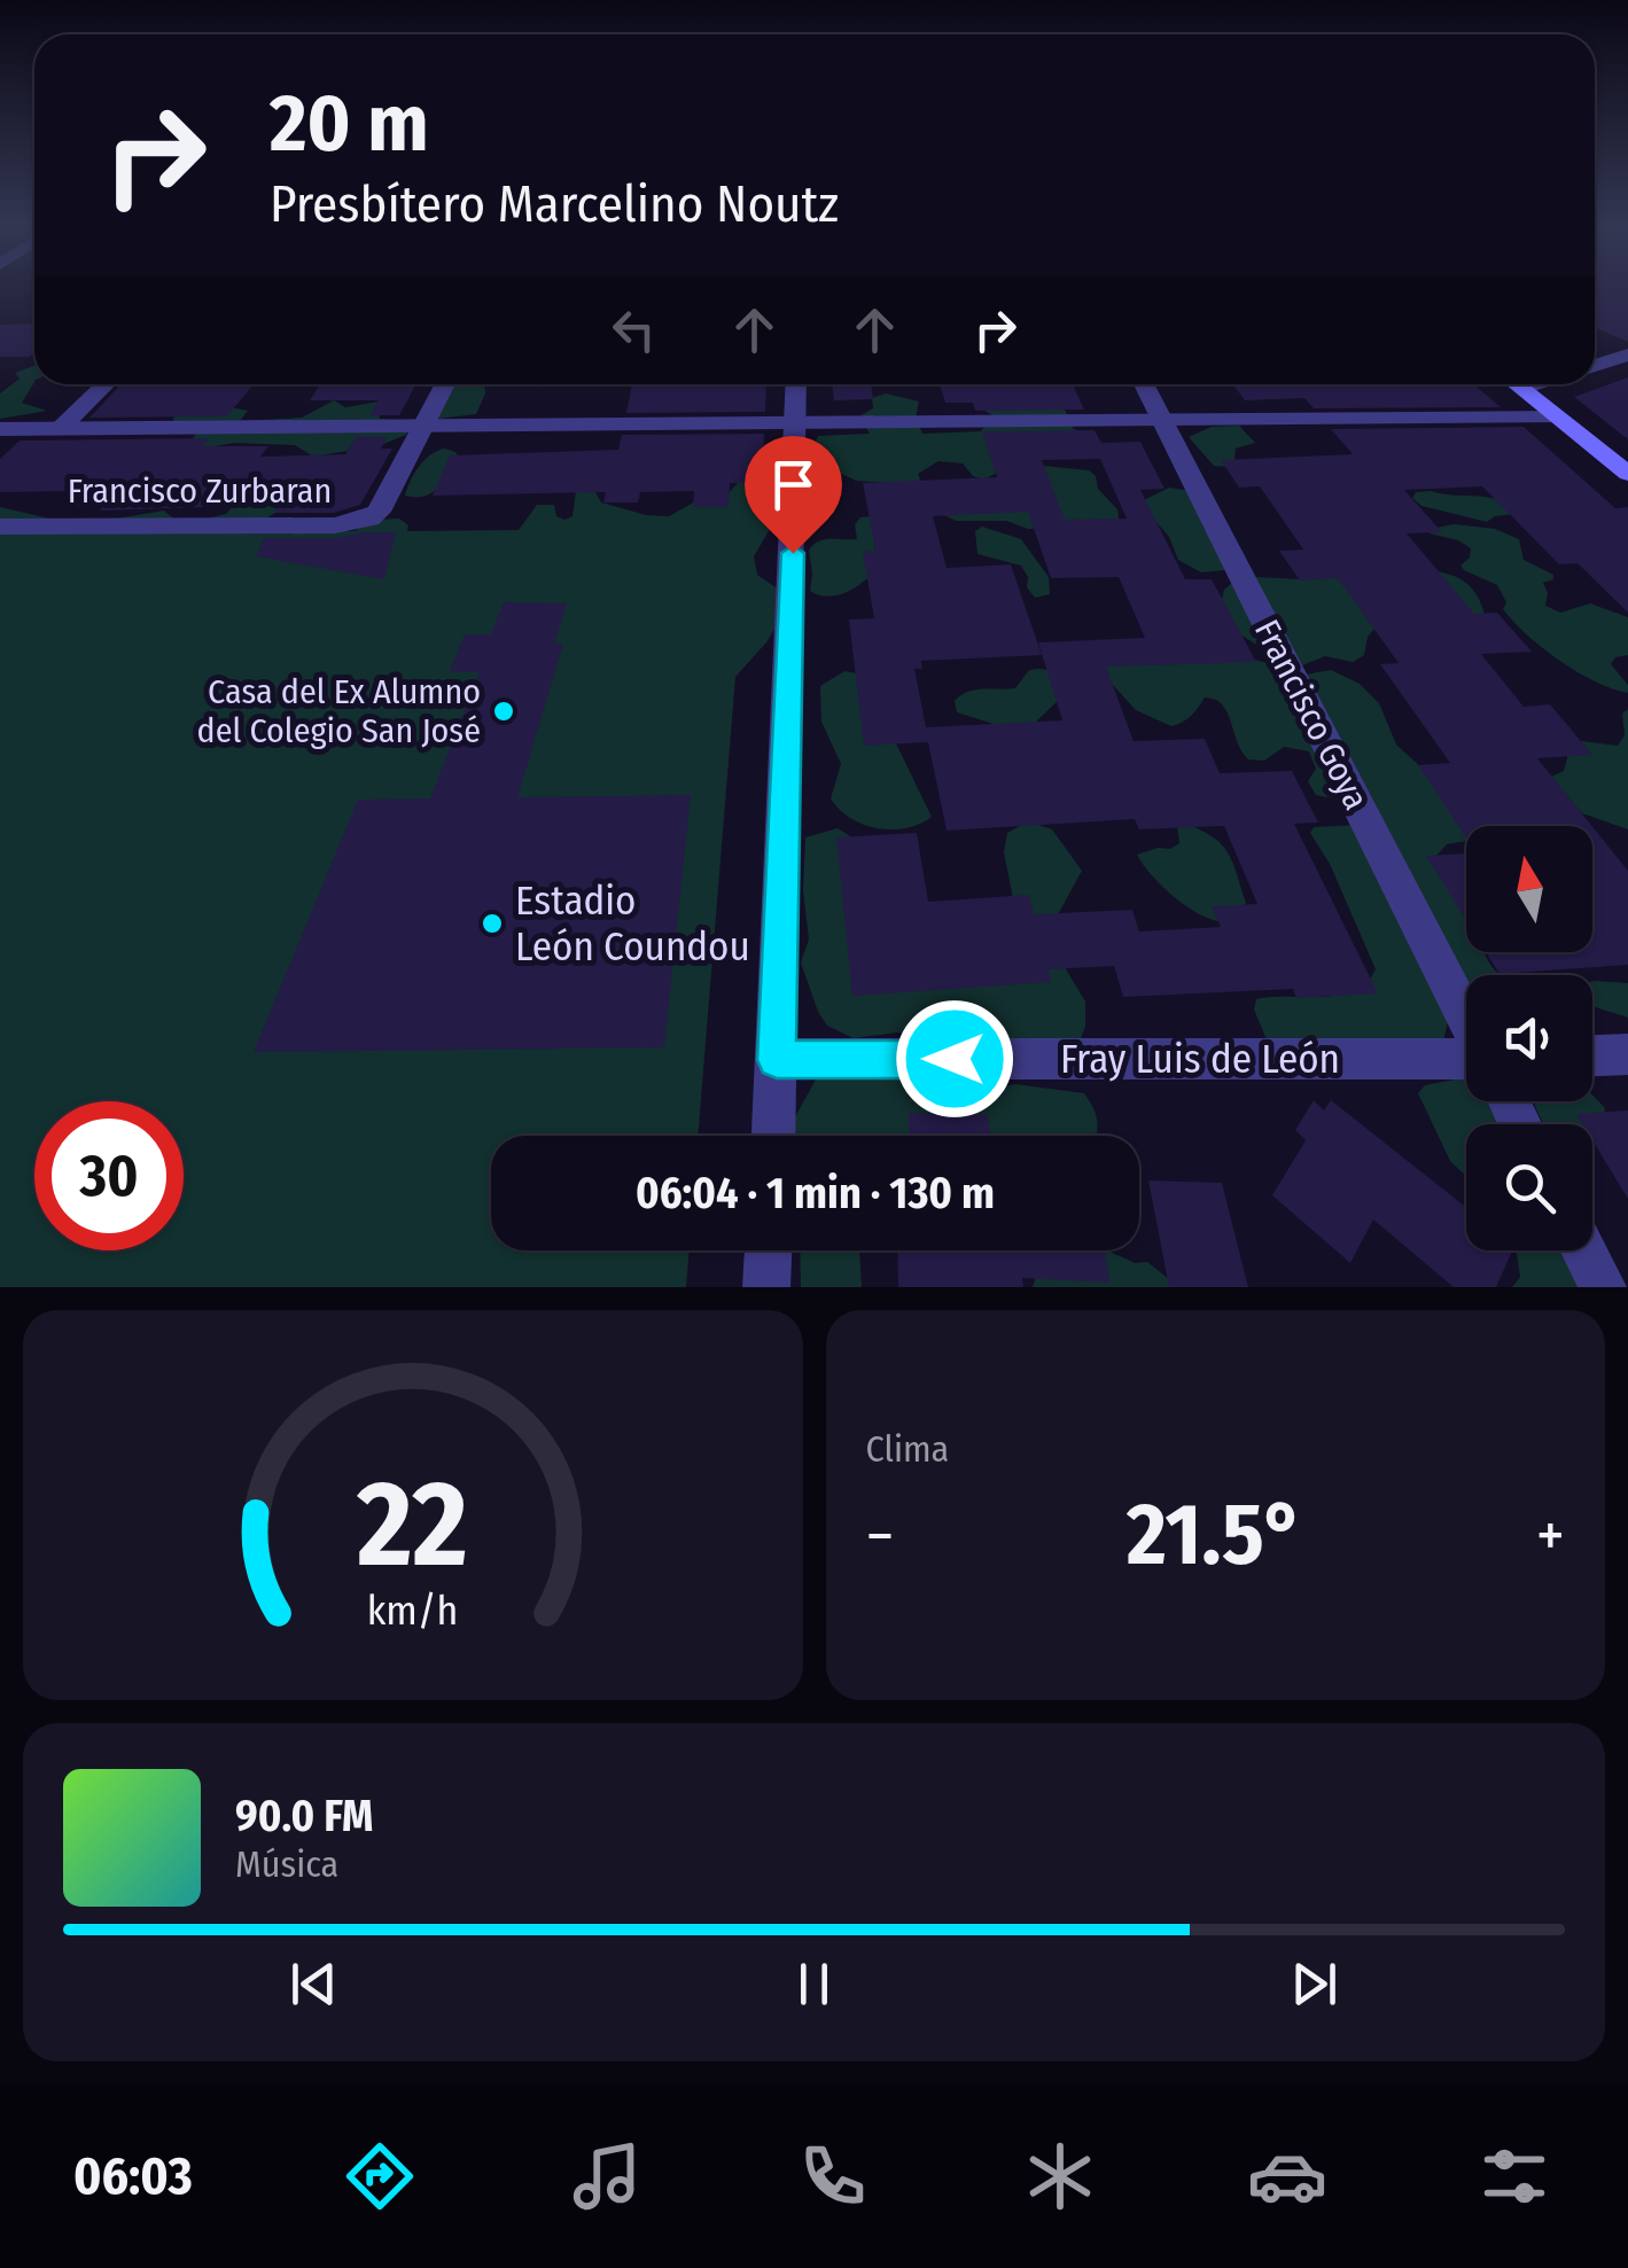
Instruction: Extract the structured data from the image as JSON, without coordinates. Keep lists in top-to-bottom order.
{
  "streets": {
    "street": ["Francisco Zurbaran", "Francisco Goya", "Fray Luis de León"]
  },
  "places": ["Casa del Ex Alumno del Colegio San José", "Estadio León Coundou"],
  "north": "top",
  "page": {
    "turn": ["20 m", "Presbítero Marcelino Noutz"],
    "limit": "30",
    "trip": "06:04 · 1 min · 130 m",
    "tile": "Clima",
    "heat": ["−", "21.5°", "+"],
    "song": ["90.0 FM", "Música"],
    "tabs": "06:03",
    "gauge": ["22", "km/h"]
  }
}
